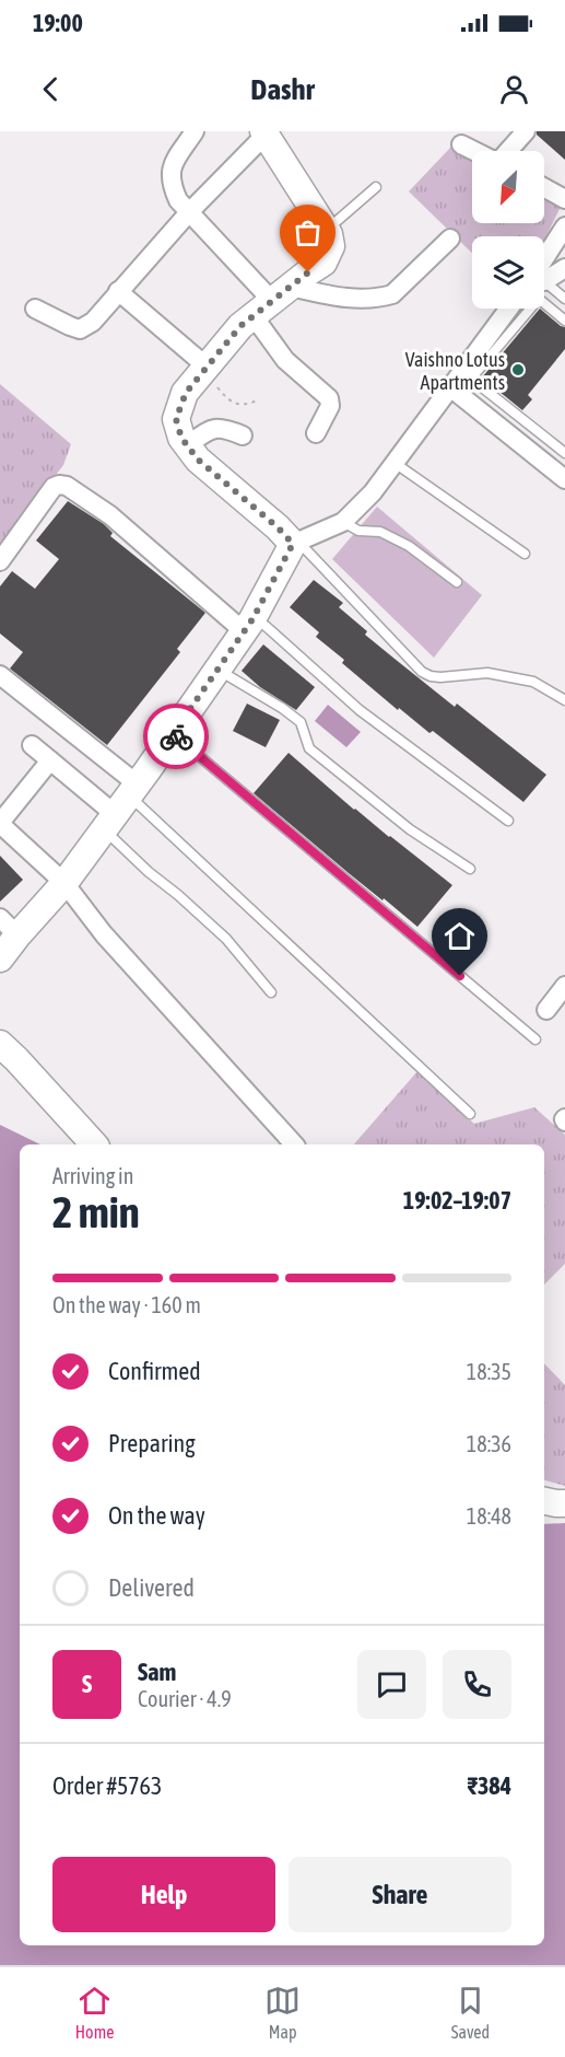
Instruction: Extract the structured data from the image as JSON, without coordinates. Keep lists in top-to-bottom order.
{
  "places": ["Vaishno Lotus Apartments"],
  "north": "bottom left",
  "page": {
    "status": "19:00",
    "header": "Dashr",
    "heading": ["2 min", "Arriving in", "19:02–19:07"],
    "panel": [
      "Sam",
      "Courier · 4.9",
      "Order #5763",
      "₹384"
    ],
    "bar": "On the way · 160 m",
    "list": [
      ["Confirmed", "18:35"],
      ["Preparing", "18:36"],
      ["On the way", "18:48"],
      "Delivered"
    ],
    "round": "S",
    "buttons": ["Help", "Share"],
    "tabs": ["Home", "Map", "Saved"]
  }
}
